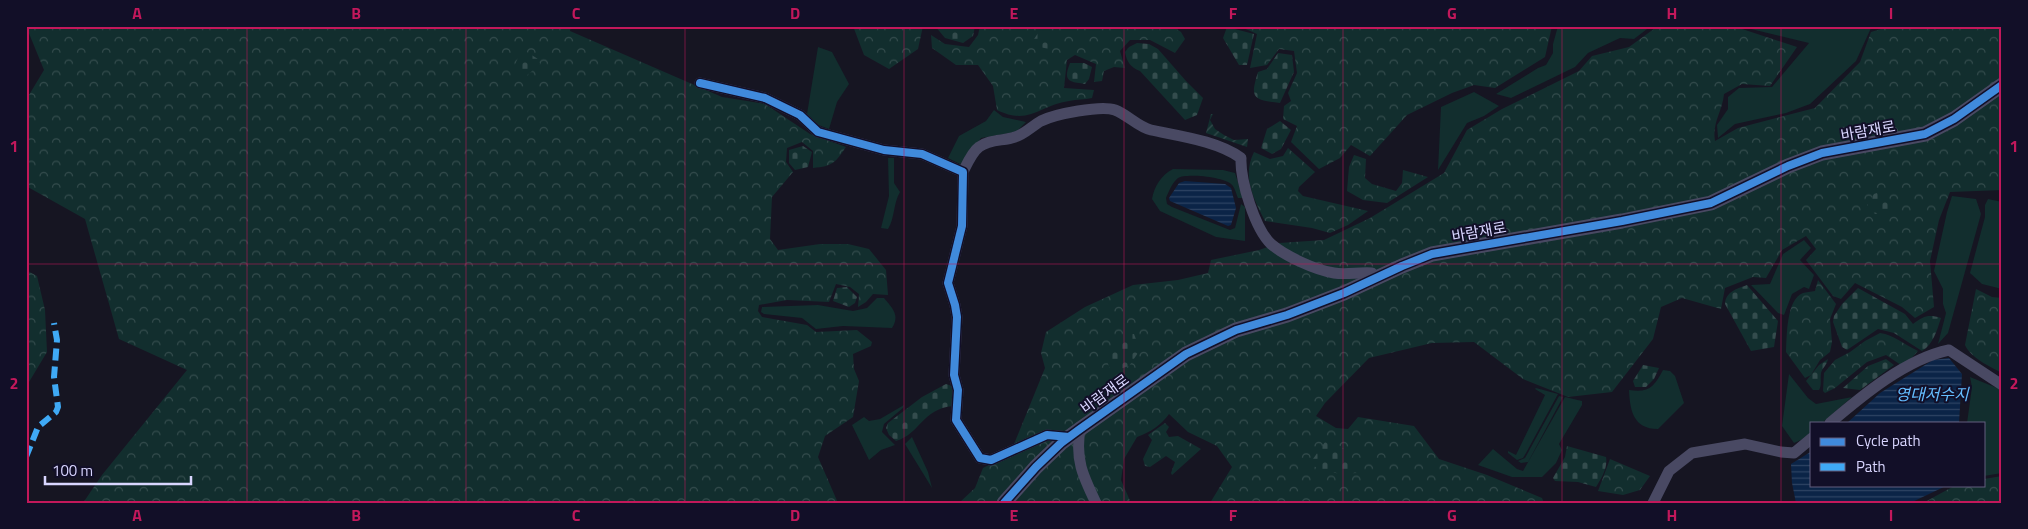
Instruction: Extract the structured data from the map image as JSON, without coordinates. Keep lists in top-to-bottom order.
{
  "streets": {
    "street": ["바람재로"]
  },
  "water": ["영대저수지"],
  "legend": ["Cycle path", "Path"],
  "scale_bar": "100 m",
  "grid": {
    "columns": [
      "A",
      "B",
      "C",
      "D",
      "E",
      "F",
      "G",
      "H",
      "I"
    ],
    "rows": ["1", "2"]
  }
}
